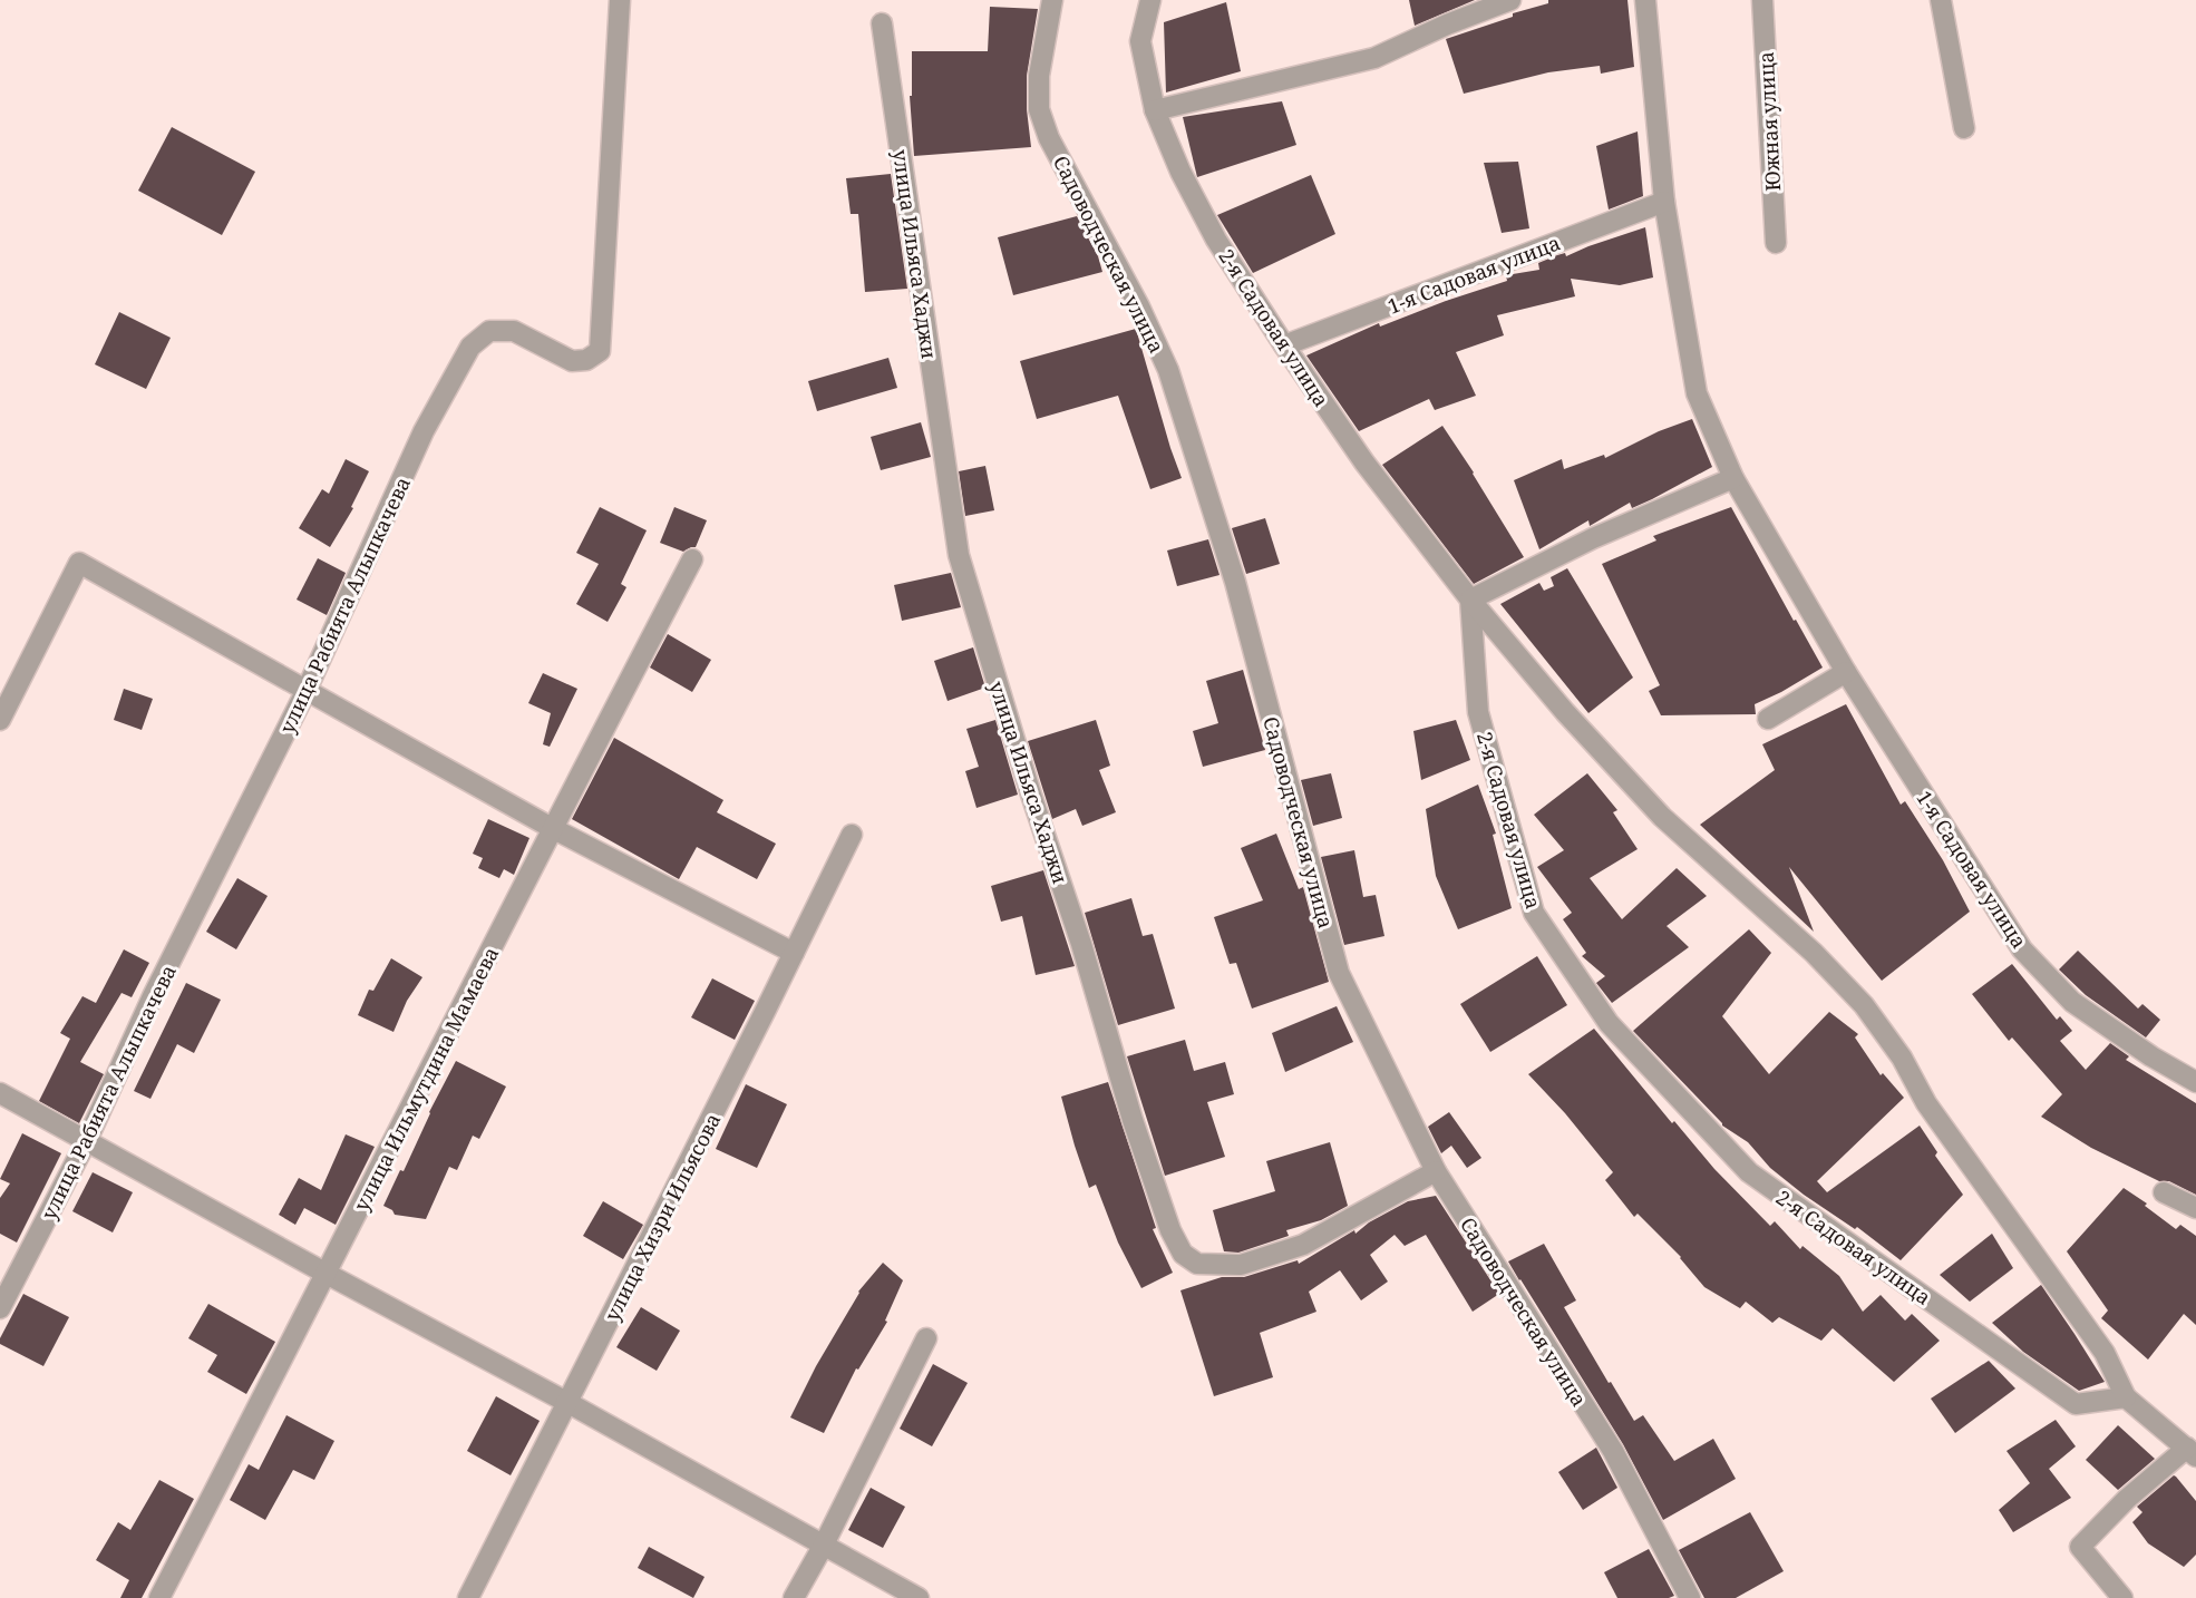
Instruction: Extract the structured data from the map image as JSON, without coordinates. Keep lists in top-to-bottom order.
{
  "streets": {
    "street": [
      "Южная улица",
      "улица Ильяса Хаджи",
      "Садоводческая улица",
      "1-я Садовая улица",
      "2-я Садовая улица",
      "улица Рабията Алыпкачева",
      "улица Ильмутдина Мамаева",
      "улица Хизри Ильясова"
    ]
  },
  "crossings": [
    ["улица Ильяса Хаджи", "Садоводческая улица"],
    ["1-я Садовая улица", "2-я Садовая улица"]
  ]
}
